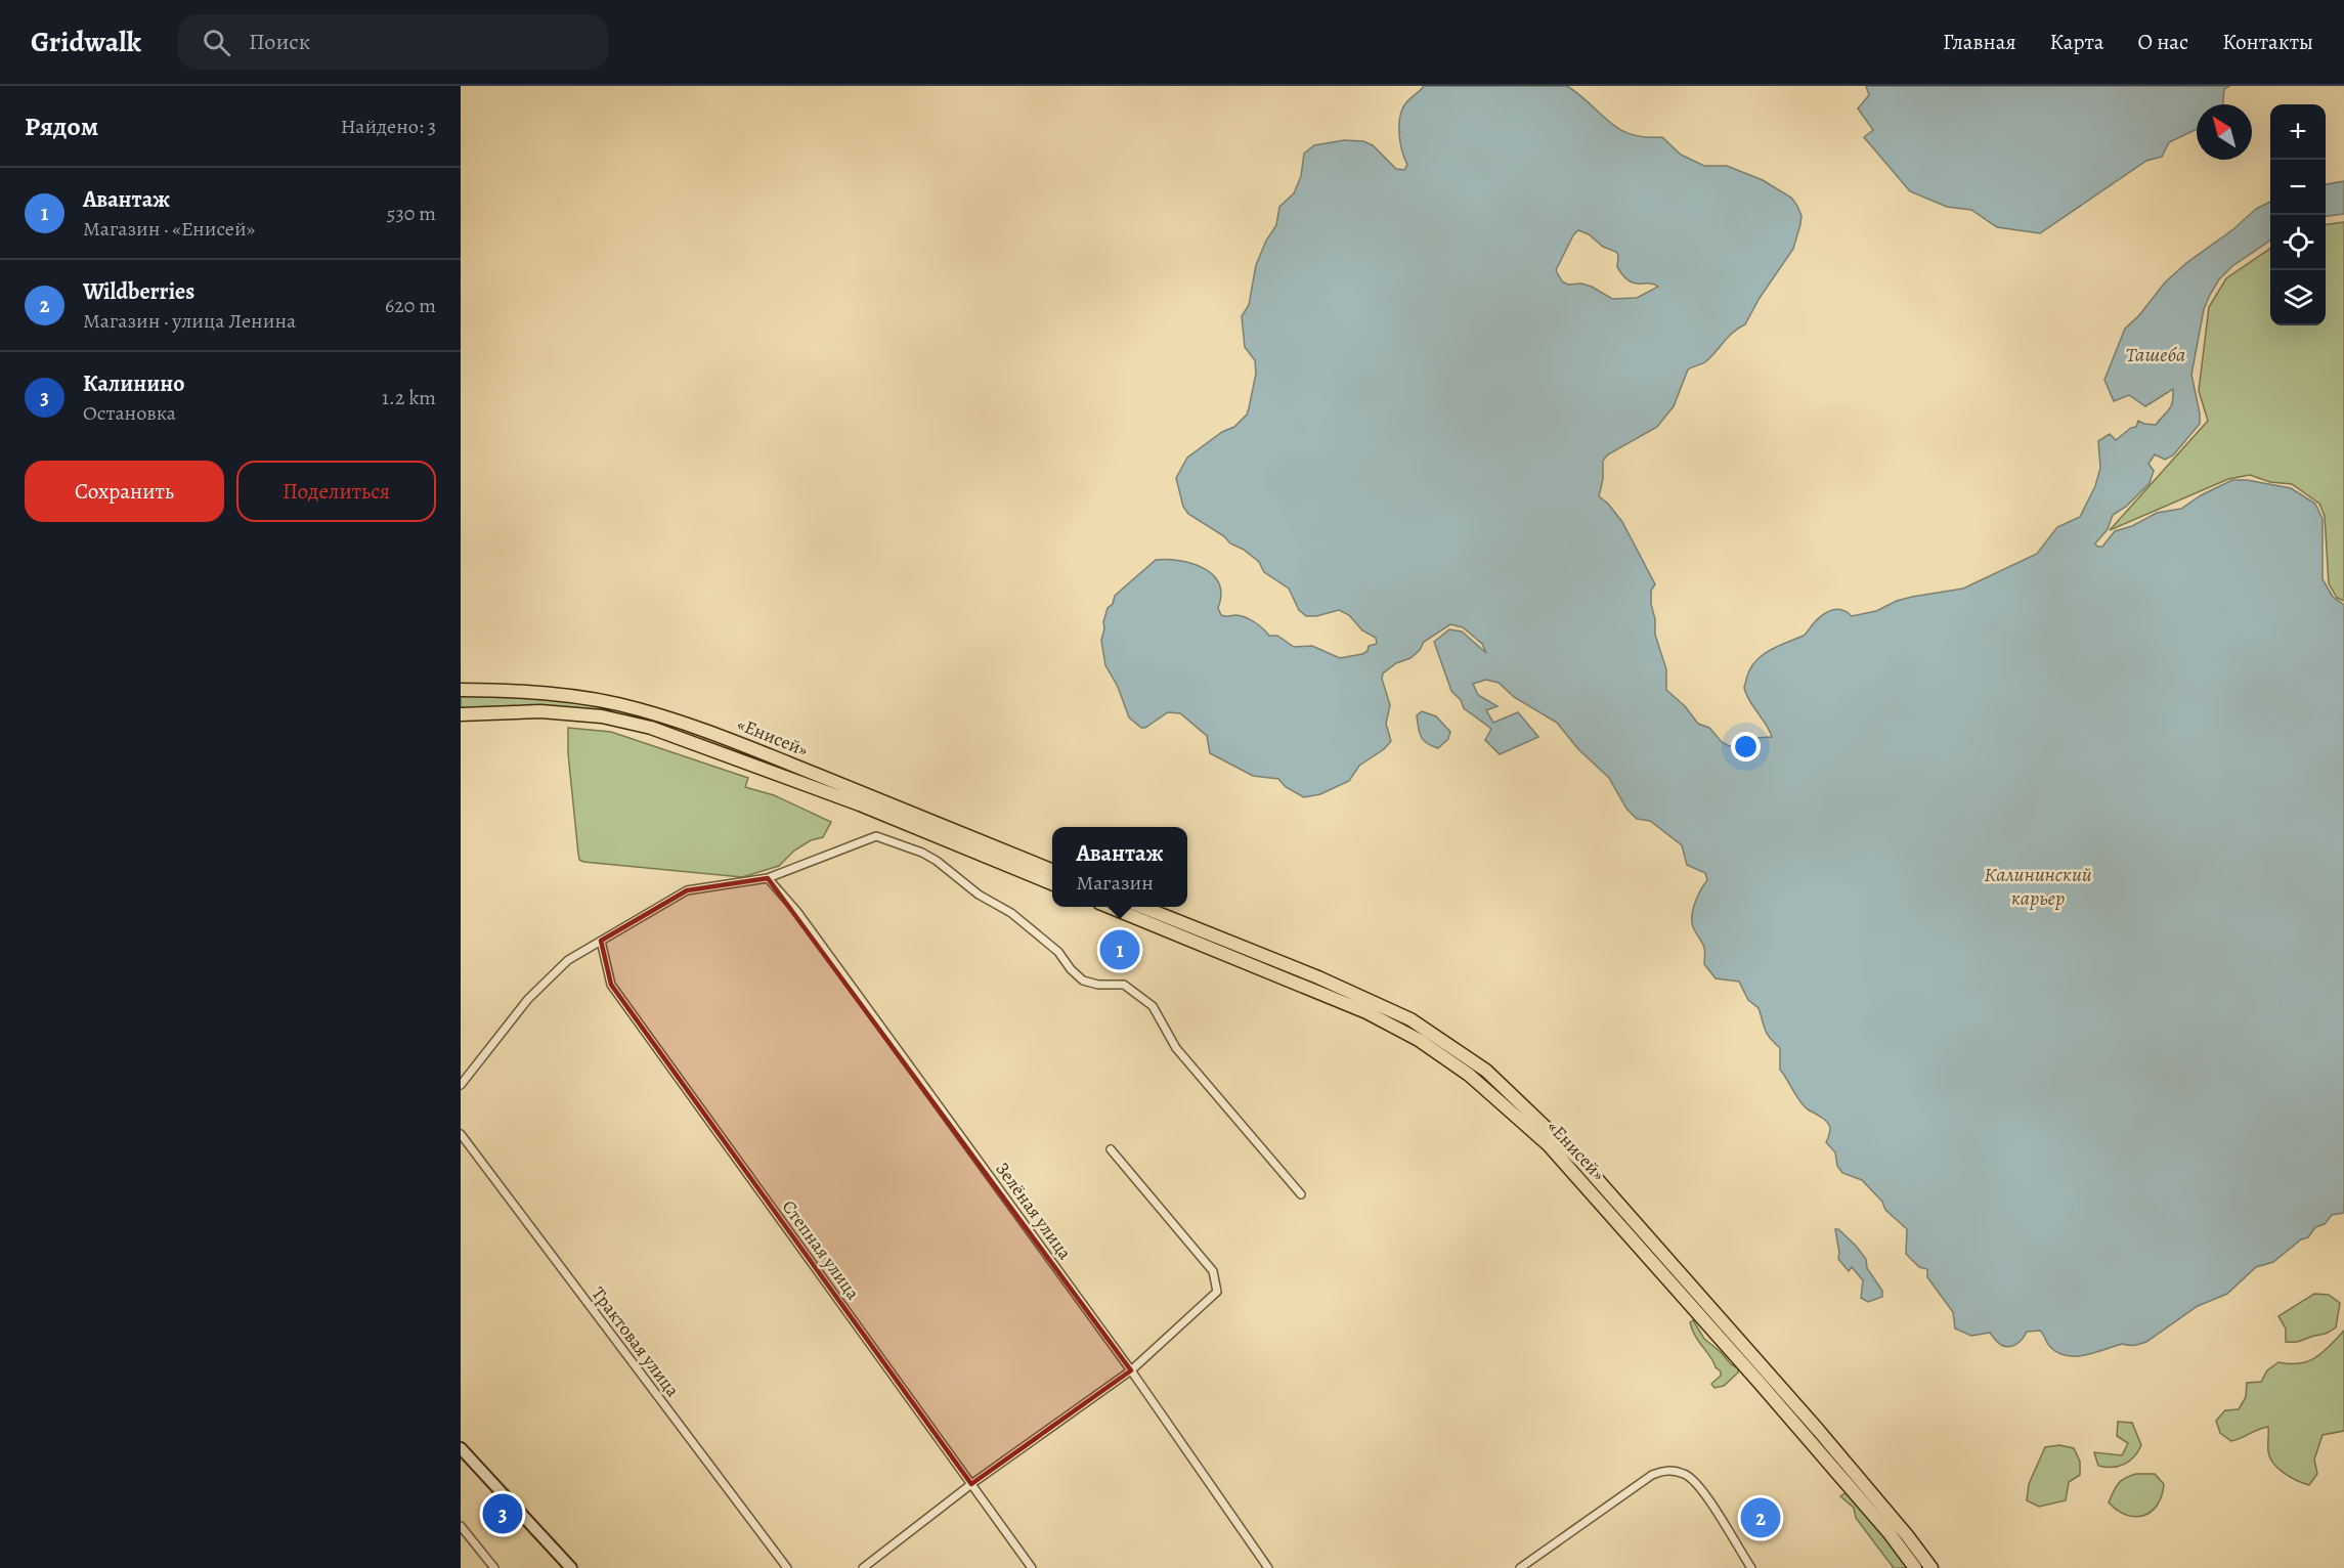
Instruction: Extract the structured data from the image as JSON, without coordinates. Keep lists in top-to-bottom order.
{
  "streets": {
    "highway": ["«Енисей»"],
    "street": ["Зелёная улица", "Степная улица", "Трактовая улица"]
  },
  "water": ["Ташеба", "Калининский карьер"],
  "north": "top left",
  "page": {
    "header": "Gridwalk",
    "search": "Поиск",
    "nav": [
      "Главная",
      "Карта",
      "О нас",
      "Контакты"
    ],
    "heading": ["Рядом", "Найдено: 3"],
    "map_buttons": ["+", "−"],
    "list": [
      {
        "mark": "1",
        "name": "Авантаж",
        "note": "Магазин · «Енисей»",
        "value": "530 m"
      },
      {
        "mark": "2",
        "name": "Wildberries",
        "note": "Магазин · улица Ленина",
        "value": "620 m"
      },
      {
        "mark": "3",
        "name": "Калинино",
        "note": "Остановка",
        "value": "1.2 km"
      }
    ],
    "buttons": ["Сохранить", "Поделиться"],
    "popup": ["Авантаж", "Магазин"],
    "pins": ["1", "3", "2"]
  }
}
